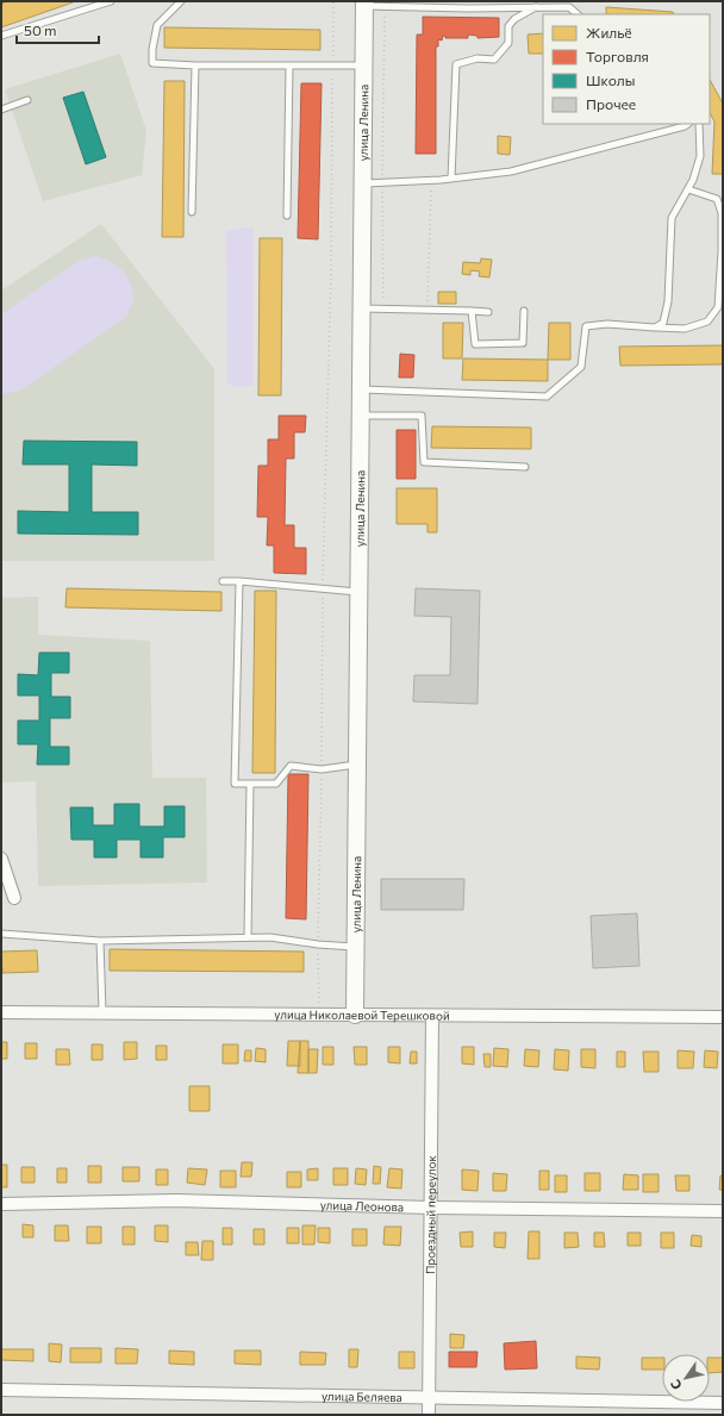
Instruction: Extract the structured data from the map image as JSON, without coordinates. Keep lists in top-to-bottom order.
{
  "streets": {
    "street": [
      "улица Ленина",
      "улица Николаевой Терешковой",
      "улица Леонова",
      "Проездный переулок",
      "улица Беляева"
    ]
  },
  "crossings": [
    ["улица Ленина", "улица Николаевой Терешковой"],
    ["улица Николаевой Терешковой", "Проездный переулок"],
    ["улица Леонова", "Проездный переулок"],
    ["Проездный переулок", "улица Беляева"]
  ],
  "legend": [
    "Жильё",
    "Торговля",
    "Школы",
    "Прочее"
  ],
  "scale_bar": "50 m",
  "north": "bottom left"
}
